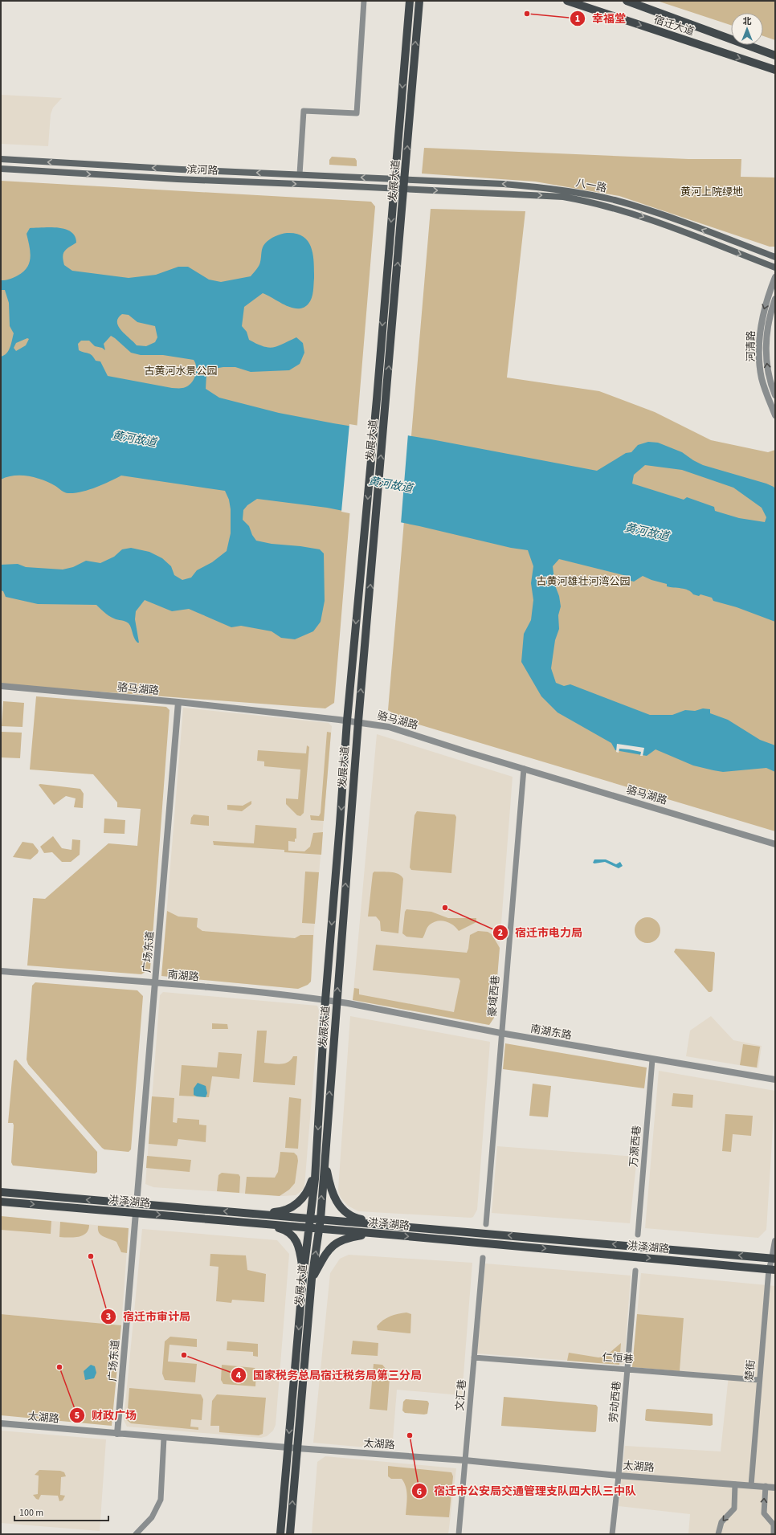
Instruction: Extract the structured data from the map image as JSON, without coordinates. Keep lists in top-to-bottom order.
{
  "streets": {
    "main road": [
      "宿迁大道",
      "滨河路",
      "发展大道",
      "八一路",
      "洪泽湖路"
    ],
    "street": [
      "河清路",
      "骆马湖路",
      "广场东道",
      "南湖路",
      "豪域西巷",
      "南湖东路",
      "万源西巷",
      "仁恒巷",
      "楚街",
      "文汇巷",
      "劳动西巷",
      "太湖路"
    ]
  },
  "crossings": [
    ["滨河路", "发展大道"],
    ["滨河路", "八一路"],
    ["发展大道", "八一路"],
    ["发展大道", "骆马湖路"],
    ["发展大道", "南湖路"],
    ["发展大道", "南湖东路"],
    ["发展大道", "洪泽湖路"],
    ["发展大道", "太湖路"],
    ["骆马湖路", "广场东道"],
    ["骆马湖路", "豪域西巷"],
    ["广场东道", "南湖路"],
    ["广场东道", "洪泽湖路"],
    ["广场东道", "太湖路"],
    ["南湖路", "南湖东路"],
    ["豪域西巷", "南湖东路"],
    ["南湖东路", "万源西巷"],
    ["洪泽湖路", "楚街"],
    ["仁恒巷", "楚街"],
    ["仁恒巷", "文汇巷"],
    ["仁恒巷", "劳动西巷"],
    ["楚街", "太湖路"],
    ["文汇巷", "太湖路"],
    ["劳动西巷", "太湖路"]
  ],
  "water": ["黄河故道"],
  "parks": ["黄河上院绿地", "古黄河水景公园", "古黄河雄壮河湾公园"],
  "places": [
    "幸福堂",
    "宿迁市电力局",
    "宿迁市审计局",
    "国家税务总局宿迁税务局第三分局",
    "财政广场",
    "宿迁市公安局交通管理支队四大队三中队"
  ],
  "scale_bar": "100 m",
  "north": "top"
}
